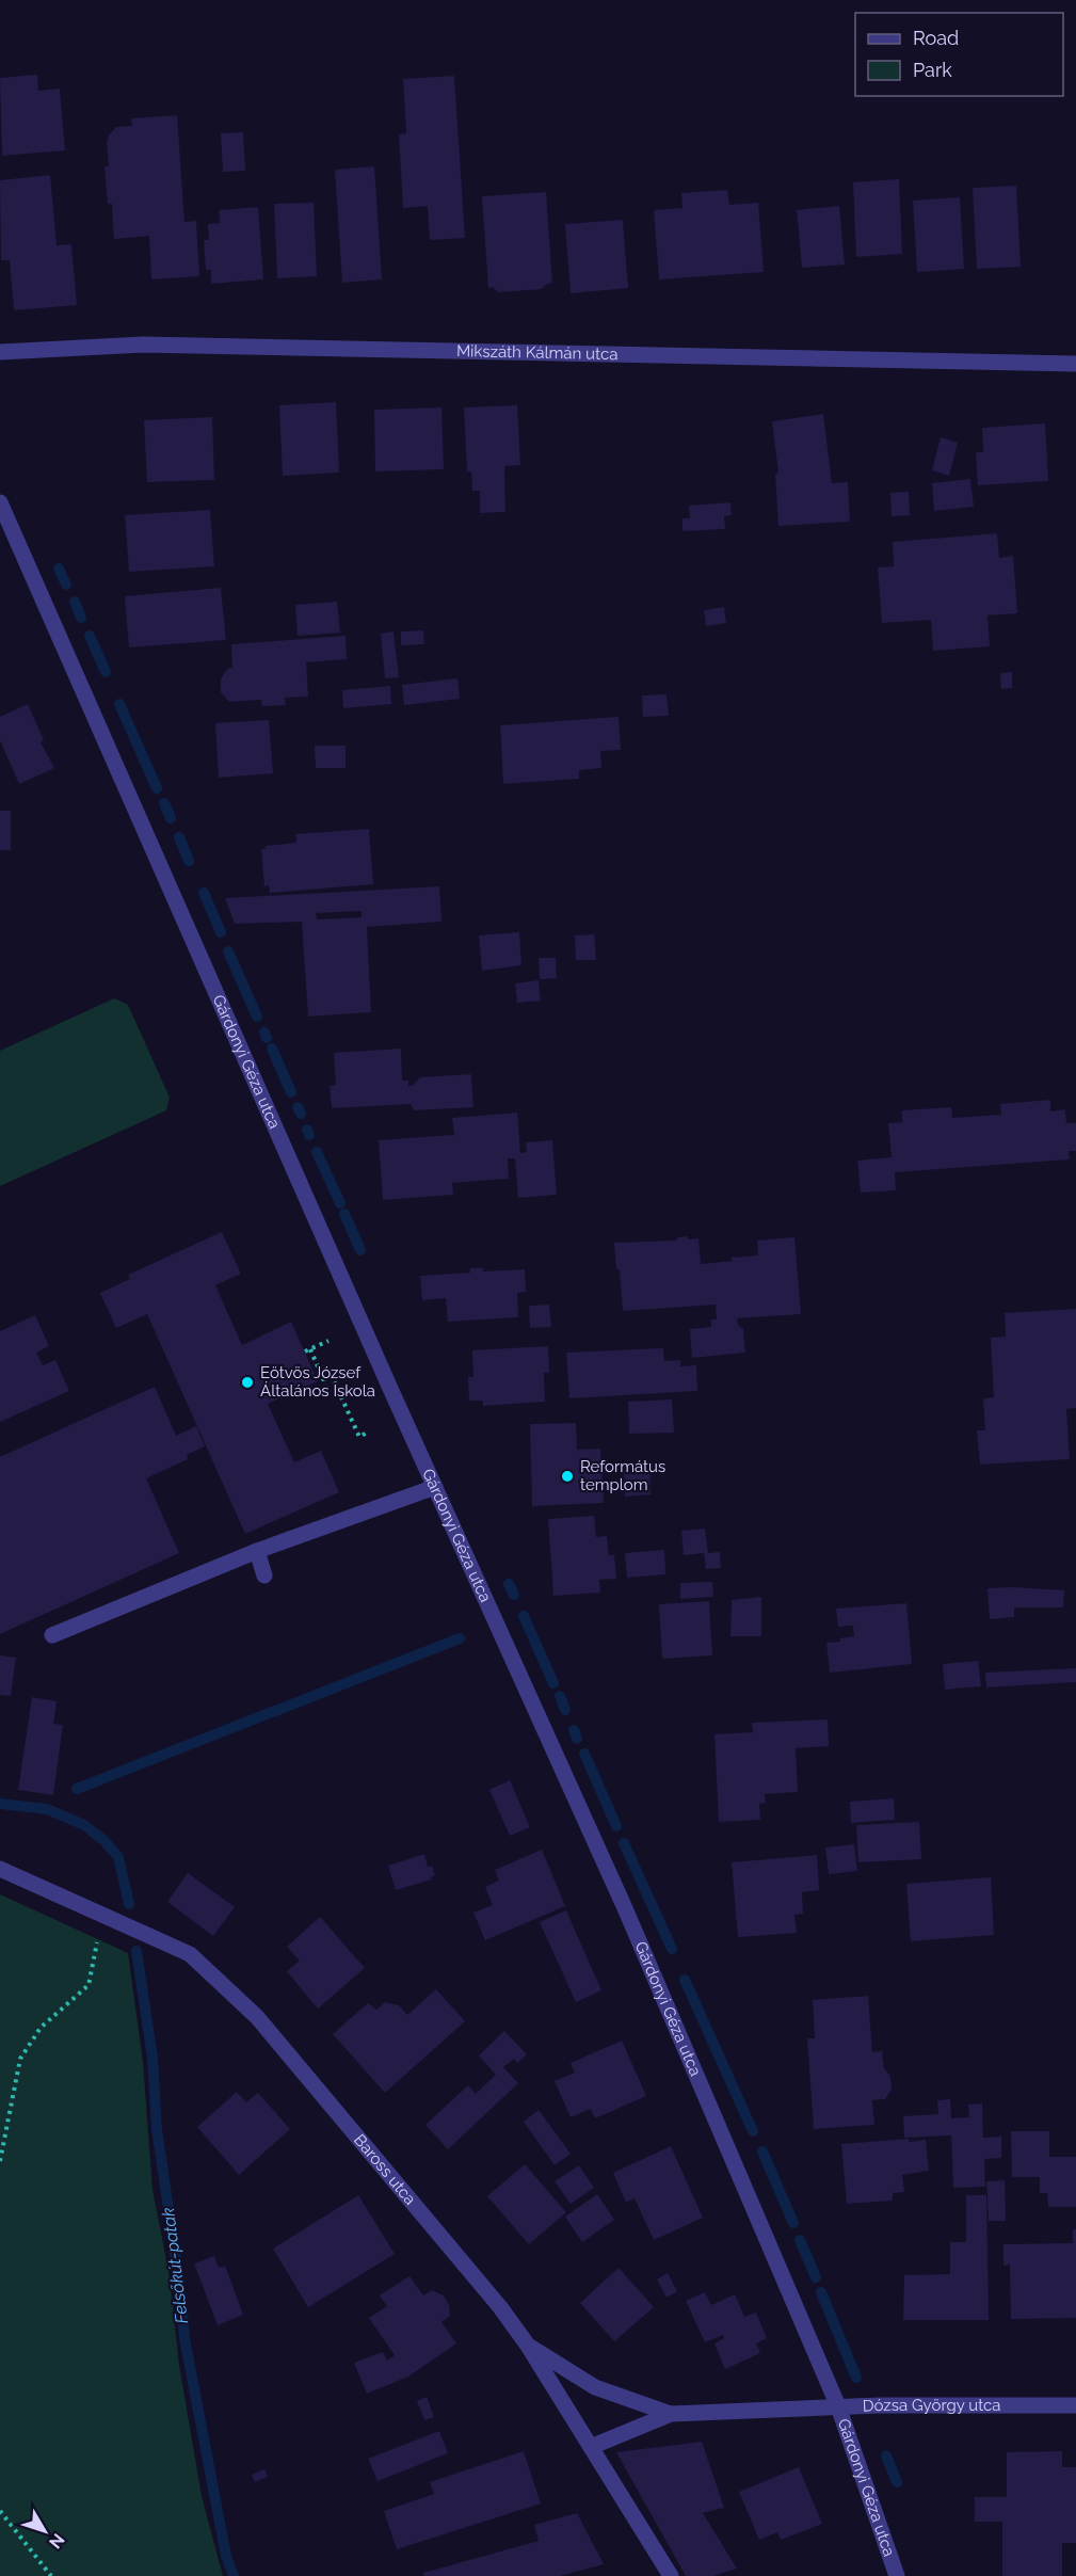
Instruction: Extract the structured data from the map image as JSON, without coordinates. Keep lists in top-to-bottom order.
{
  "streets": {
    "street": [
      "Mikszáth Kálmán utca",
      "Gárdonyi Géza utca",
      "Baross utca",
      "Dózsa György utca"
    ]
  },
  "crossings": [
    ["Gárdonyi Géza utca", "Dózsa György utca"],
    ["Baross utca", "Dózsa György utca"]
  ],
  "water": ["Felsőkút-patak"],
  "places": ["Eötvös József Általános Iskola", "Református templom"],
  "legend": ["Road", "Park"],
  "north": "bottom right"
}
